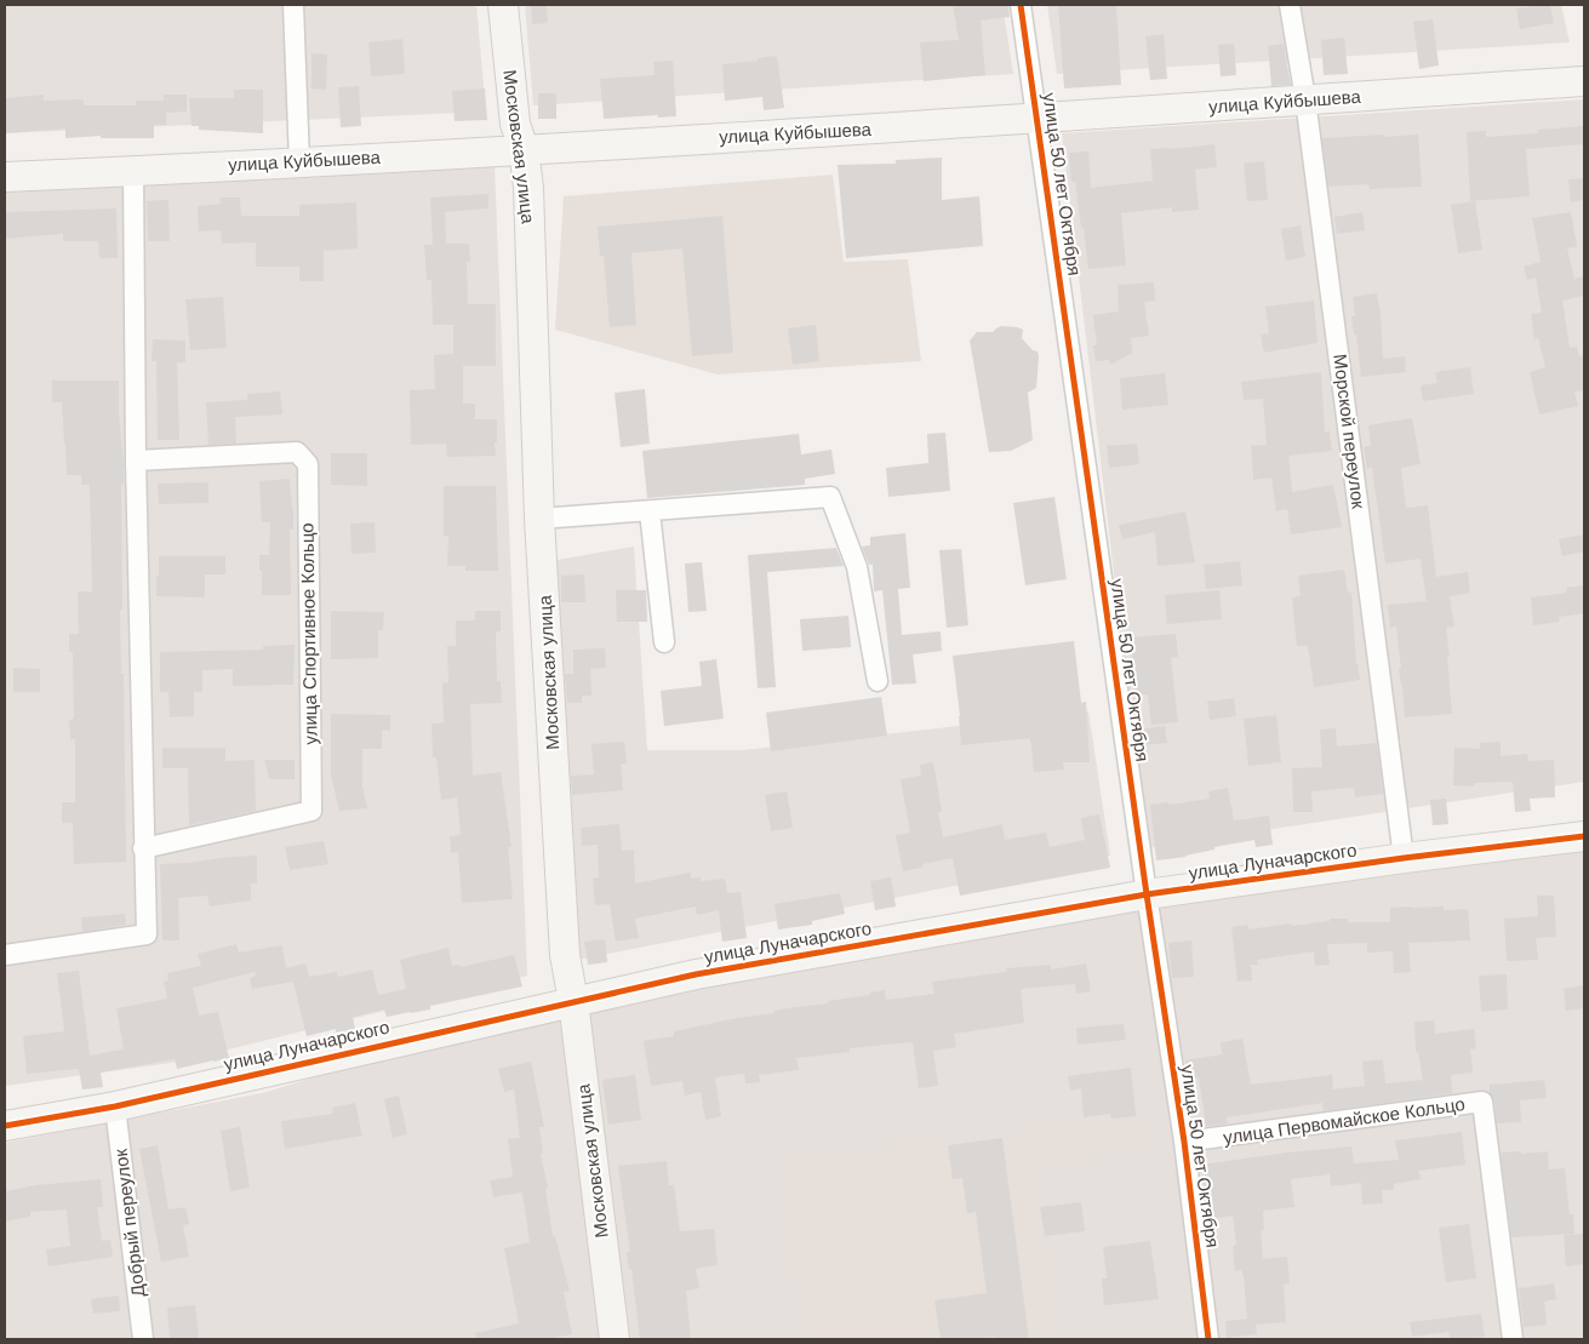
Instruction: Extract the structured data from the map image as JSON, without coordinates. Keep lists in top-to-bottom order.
{
  "streets": {
    "street": [
      "улица Куйбышева",
      "Московская улица",
      "улица 50 лет Октября",
      "Морской переулок",
      "улица Спортивное Кольцо",
      "улица Луначарского",
      "улица Первомайское Кольцо",
      "Добрый переулок"
    ]
  },
  "crossings": [
    ["улица Куйбышева", "Московская улица"],
    ["улица Куйбышева", "улица 50 лет Октября"],
    ["улица Куйбышева", "Морской переулок"],
    ["Московская улица", "улица Луначарского"],
    ["улица 50 лет Октября", "улица Луначарского"],
    ["улица 50 лет Октября", "улица Первомайское Кольцо"],
    ["Морской переулок", "улица Луначарского"],
    ["улица Луначарского", "Добрый переулок"]
  ]
}
